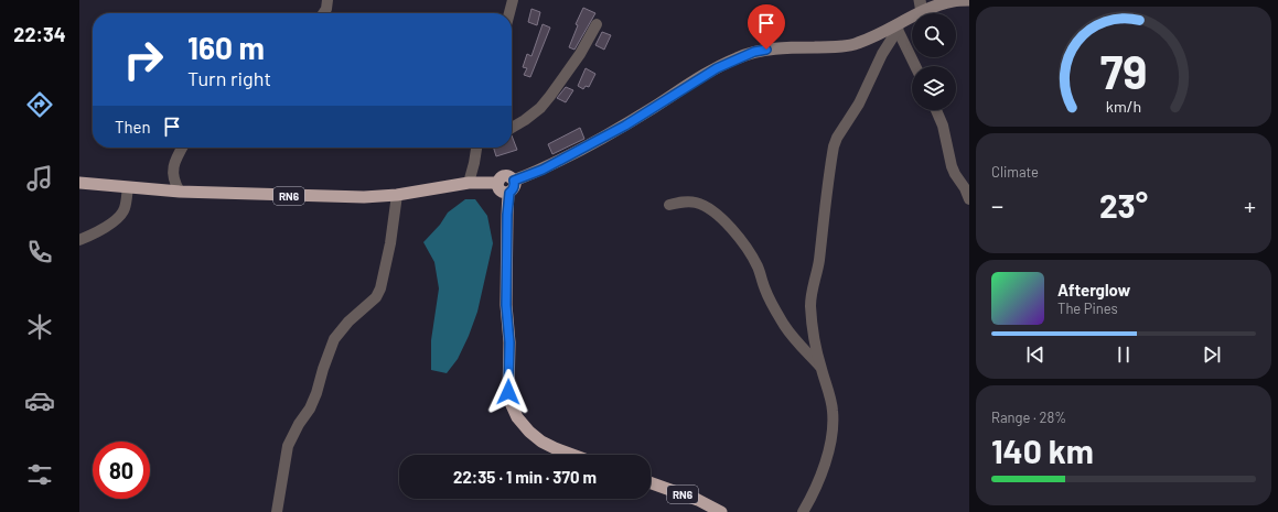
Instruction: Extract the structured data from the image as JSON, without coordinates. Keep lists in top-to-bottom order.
{
  "streets": {
    "highway": ["RN6"]
  },
  "page": {
    "tabs": "22:34",
    "turn": ["160 m", "Turn right"],
    "then": "Then",
    "tile": [
      "Climate",
      ["Range · 28%", "140 km"]
    ],
    "heat": ["−", "23°", "+"],
    "song": ["Afterglow", "The Pines"],
    "limit": "80",
    "trip": "22:35 · 1 min · 370 m",
    "gauge": ["79", "km/h"]
  }
}
